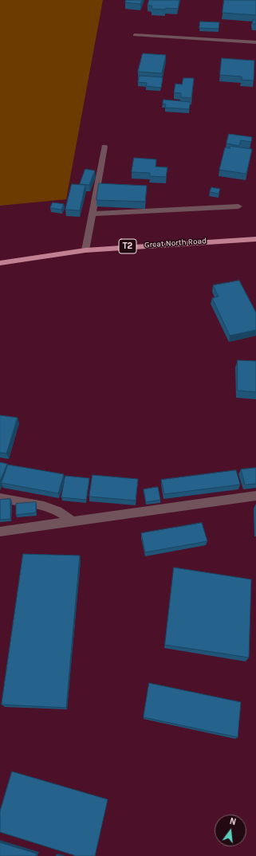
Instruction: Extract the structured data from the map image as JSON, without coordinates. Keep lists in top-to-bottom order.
{
  "streets": {
    "highway": ["Great North Road", "T2"]
  },
  "north": "top"
}
